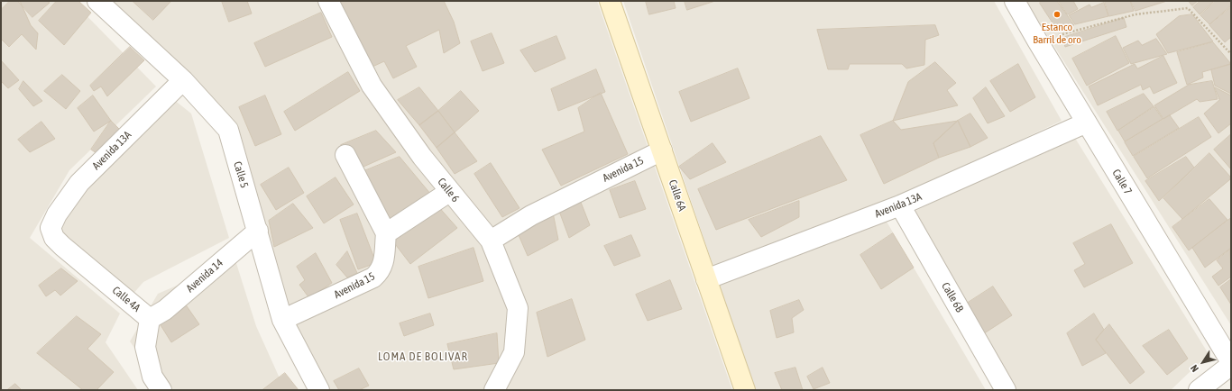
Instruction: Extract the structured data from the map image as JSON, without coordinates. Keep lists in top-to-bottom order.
{
  "streets": {
    "street": [
      "Avenida 13A",
      "Avenida 15",
      "Calle 5",
      "Calle 7",
      "Calle 6",
      "Calle 6A",
      "Avenida 14",
      "Calle 6B",
      "Calle 4A"
    ]
  },
  "crossings": [
    ["Avenida 13A", "Calle 5"],
    ["Avenida 13A", "Calle 7"],
    ["Avenida 13A", "Calle 6A"],
    ["Avenida 13A", "Calle 6B"],
    ["Avenida 13A", "Calle 4A"],
    ["Avenida 15", "Calle 5"],
    ["Avenida 15", "Calle 6"],
    ["Avenida 15", "Calle 6A"],
    ["Calle 5", "Avenida 14"],
    ["Avenida 14", "Calle 4A"]
  ],
  "districts": ["LOMA DE BOLIVAR"],
  "places": ["Estanco Barril de oro"],
  "north": "bottom left"
}
